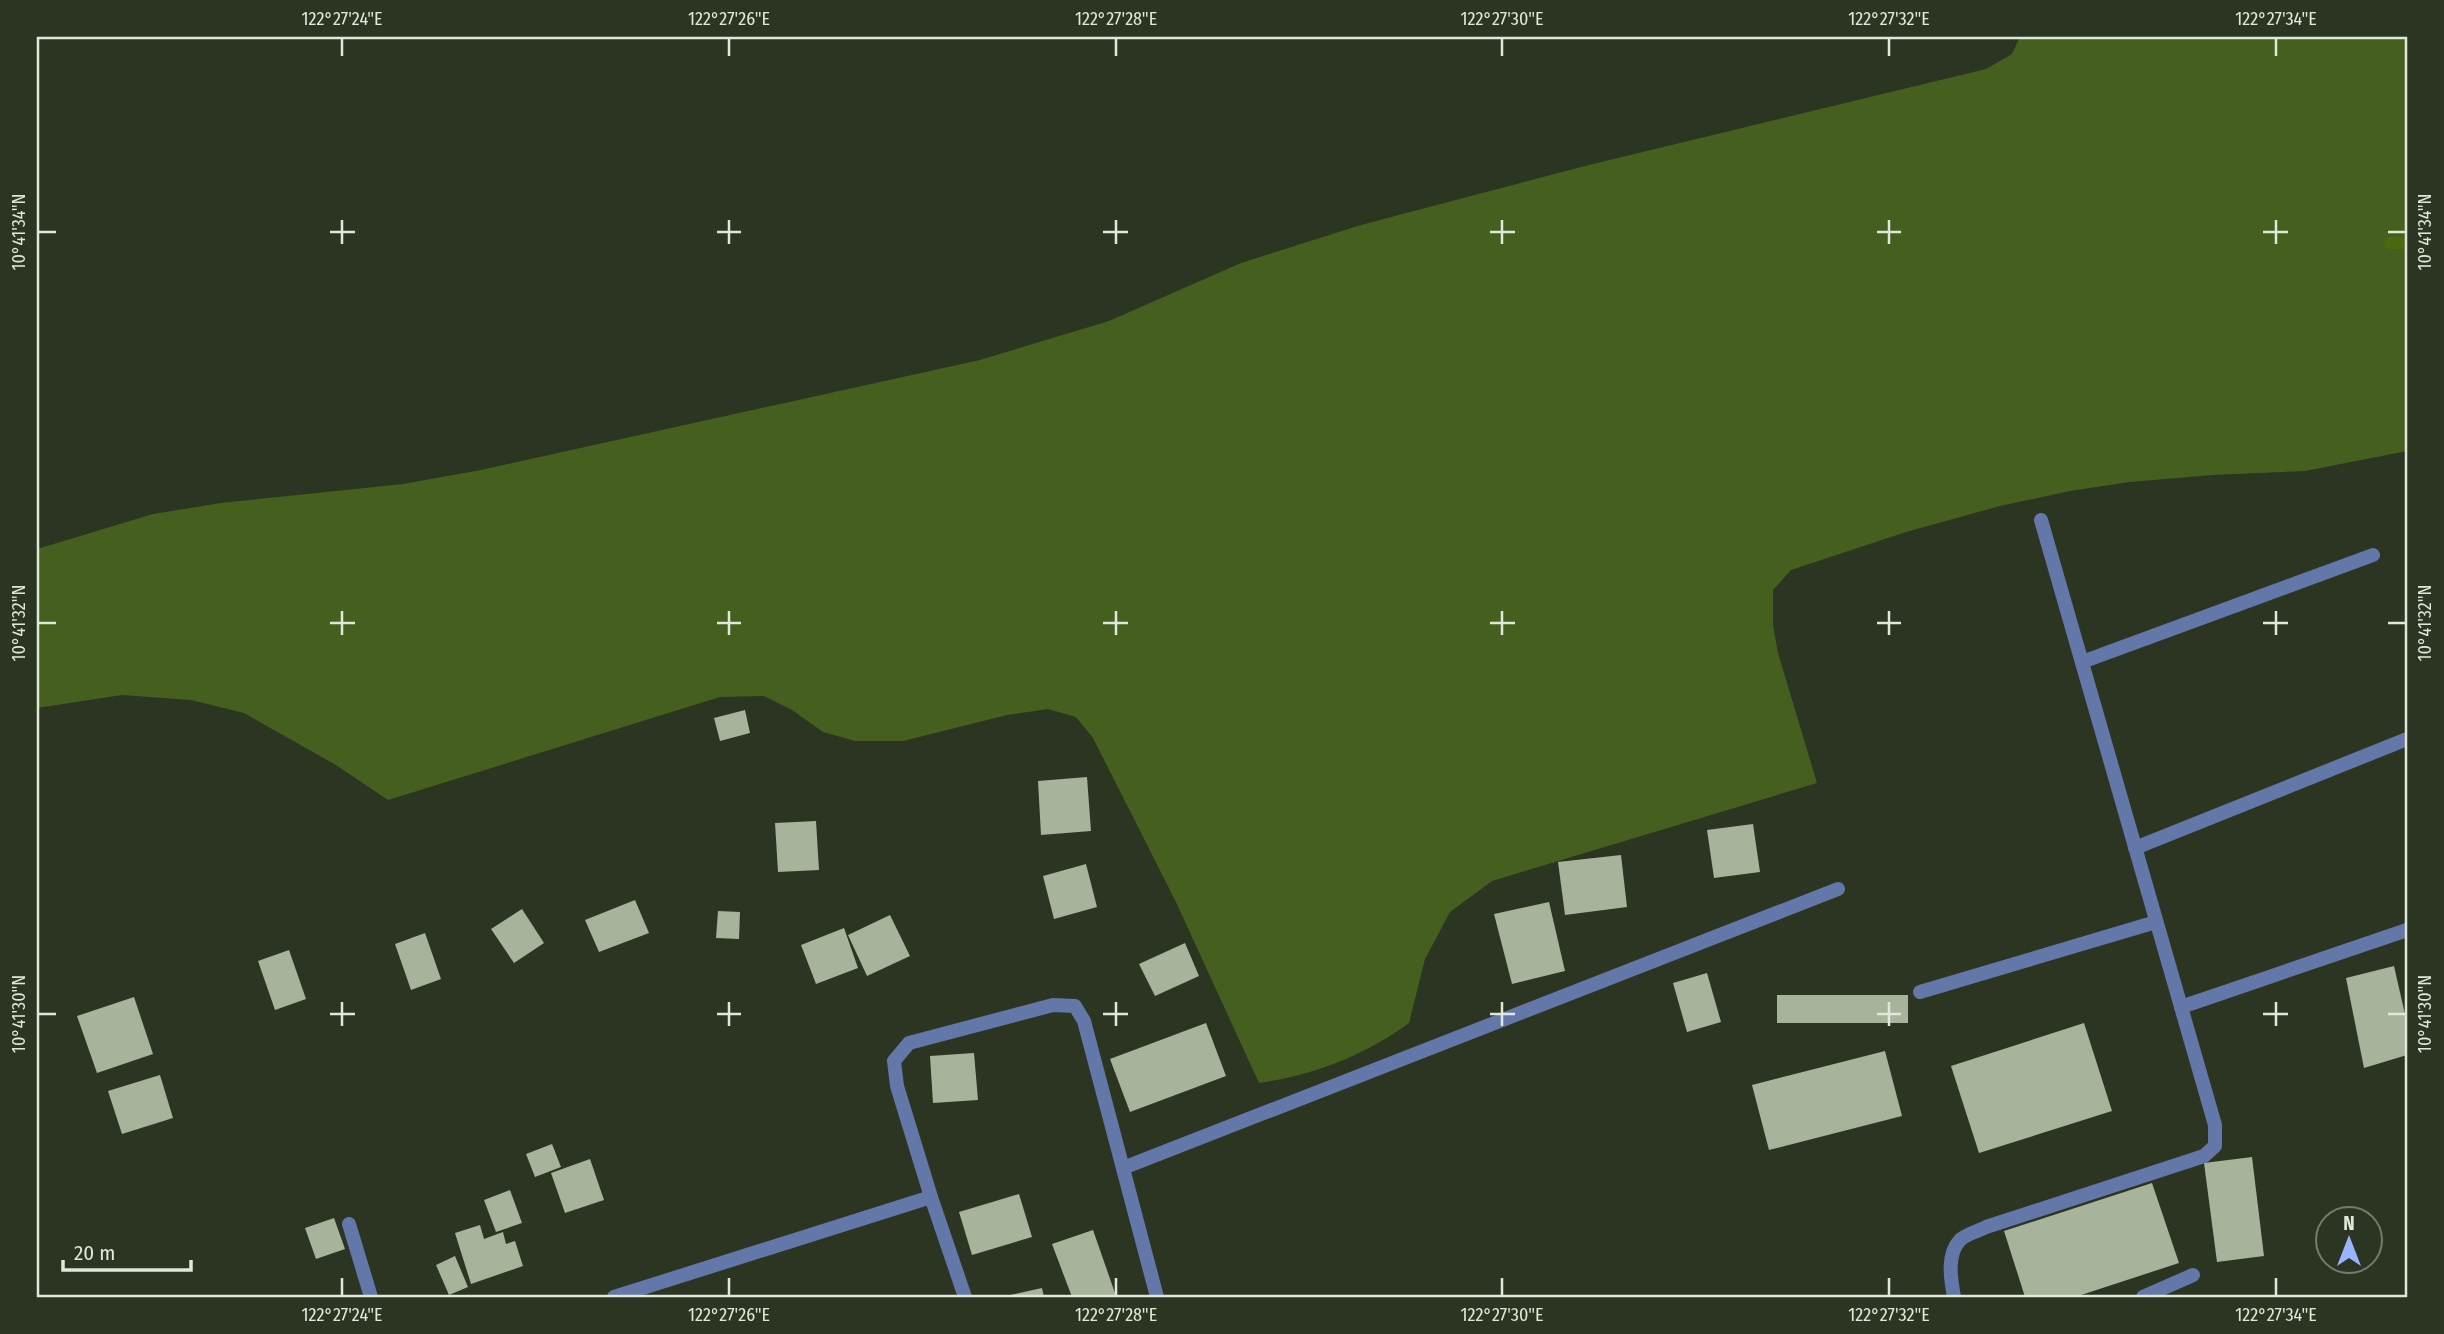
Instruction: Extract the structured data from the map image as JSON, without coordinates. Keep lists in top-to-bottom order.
{
  "scale_bar": "20 m",
  "north": "top",
  "coordinates": [
    "122°27'24\"E",
    "122°27'26\"E",
    "122°27'28\"E",
    "122°27'30\"E",
    "122°27'32\"E",
    "122°27'34\"E",
    "10°41'34\"N",
    "10°41'32\"N",
    "10°41'30\"N"
  ]
}
